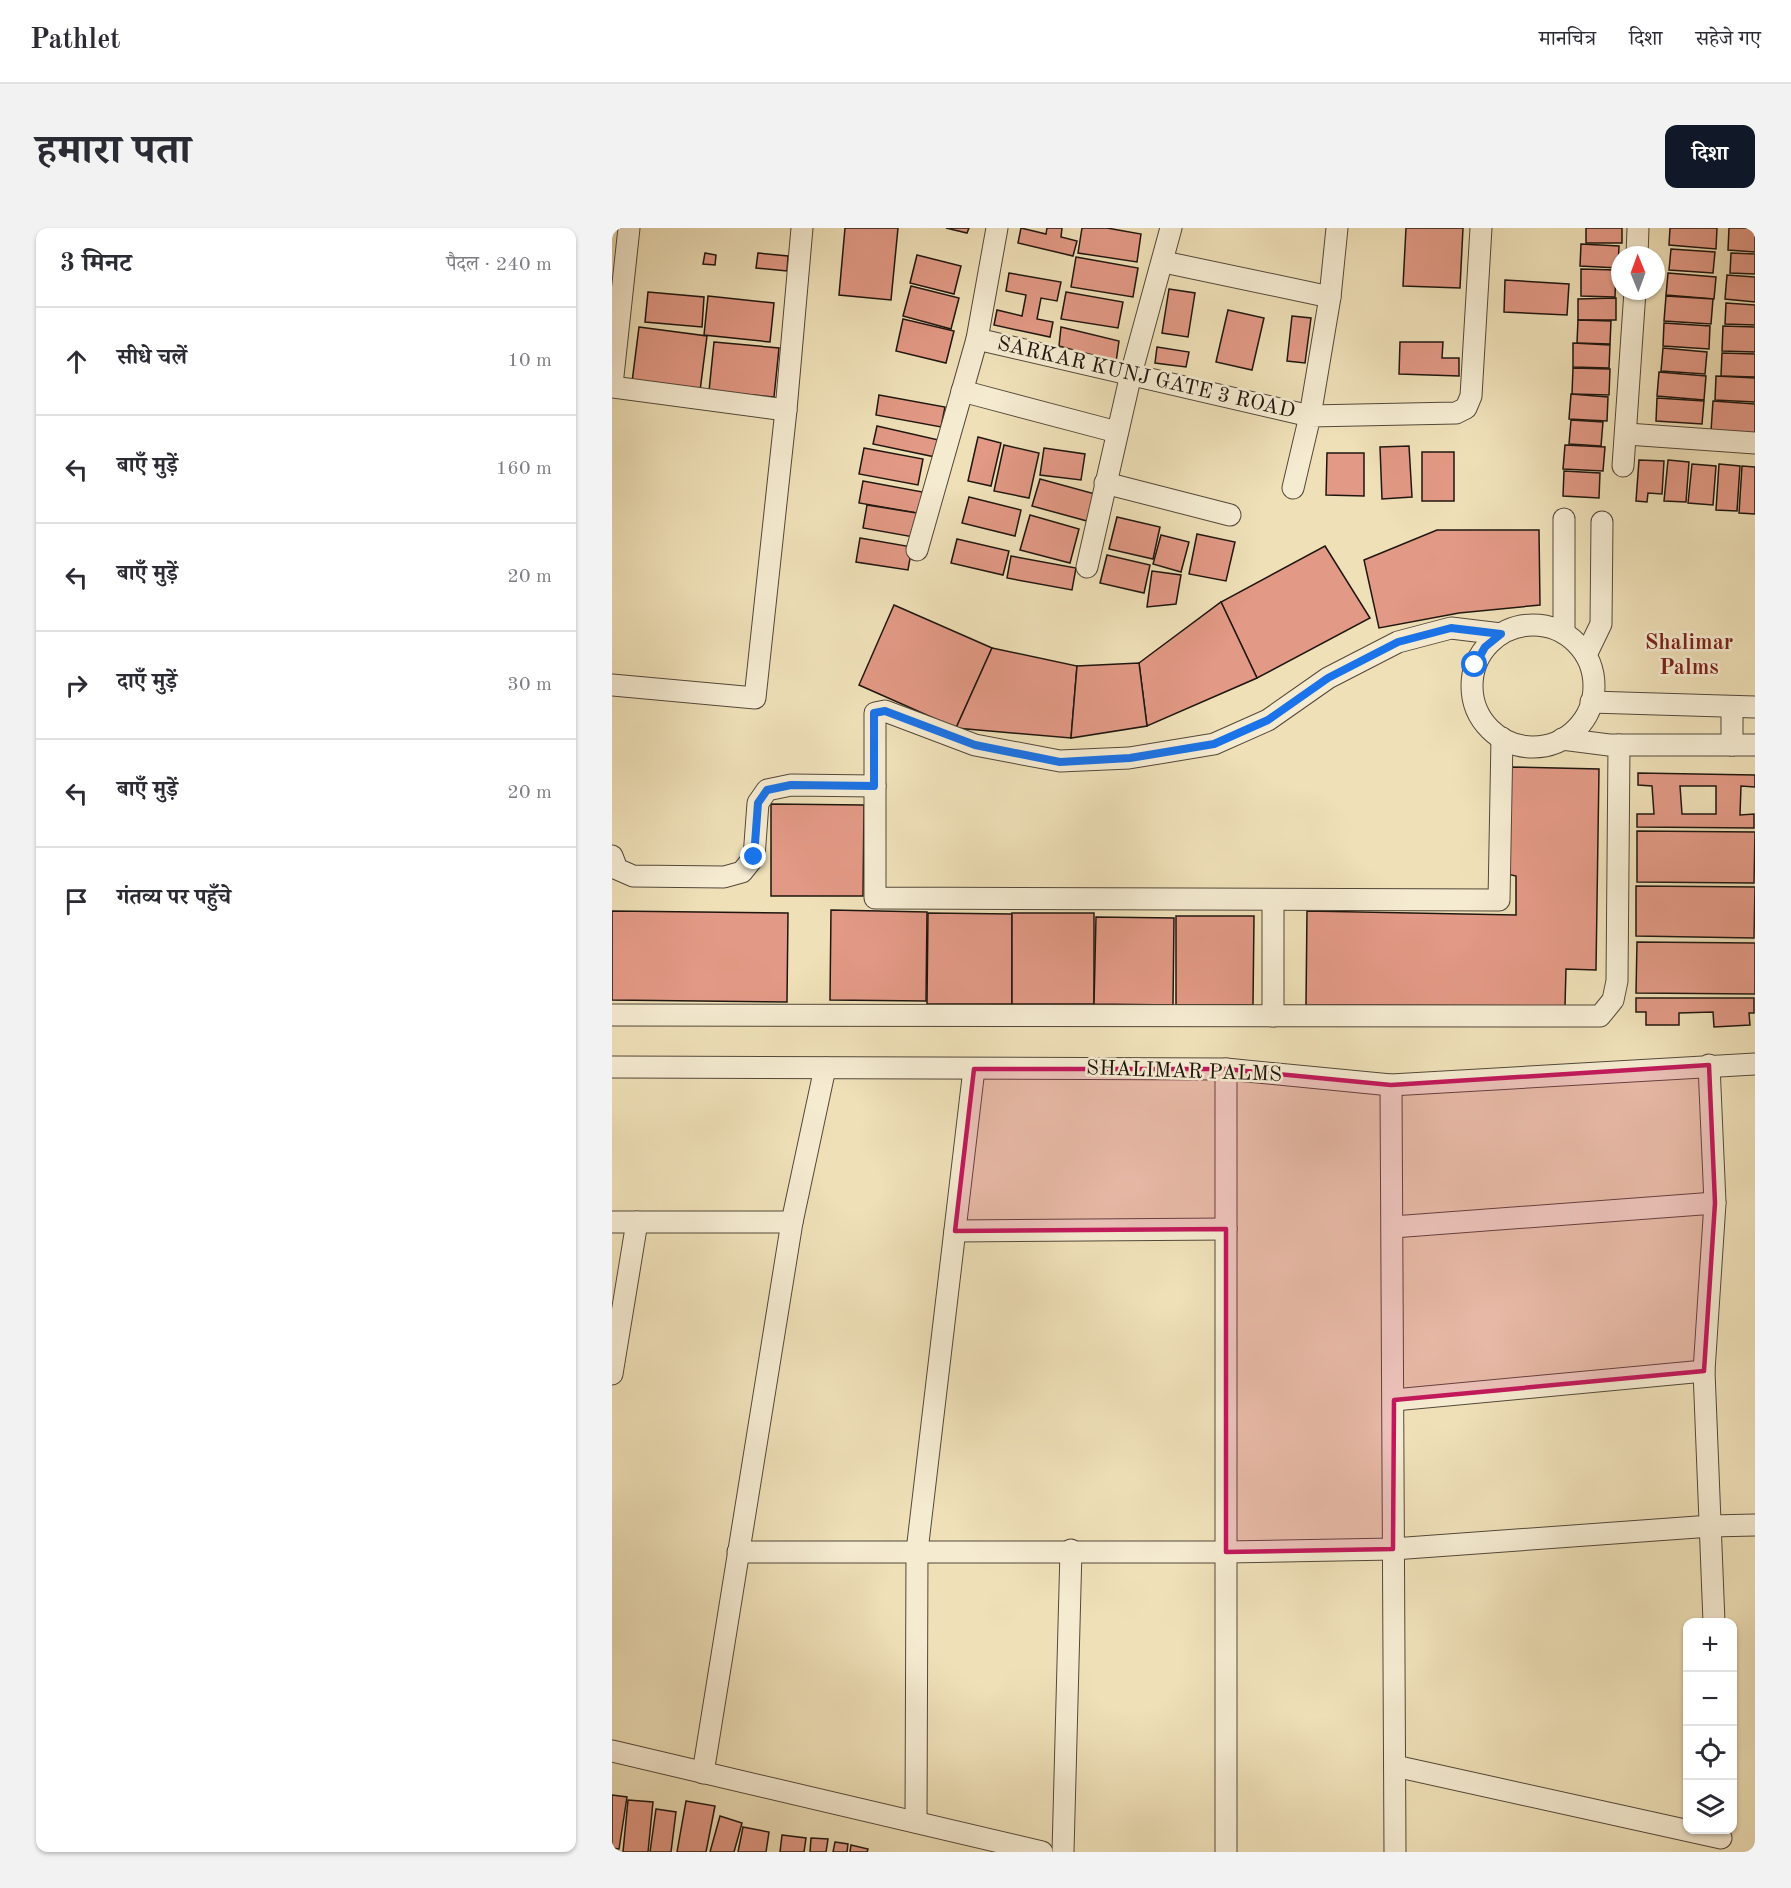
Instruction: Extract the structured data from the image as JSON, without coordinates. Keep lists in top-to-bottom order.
{
  "streets": {
    "street": ["SARKAR KUNJ GATE 3 ROAD", "SHALIMAR PALMS"]
  },
  "districts": ["Shalimar Palms"],
  "north": "top",
  "page": {
    "header": "Pathlet",
    "nav": ["मानचित्र", "दिशा", "सहेजे गए"],
    "title": "हमारा पता",
    "buttons": "दिशा",
    "heading": ["3 मिनट", "पैदल · 240 m"],
    "list": [
      ["सीधे चलें", "10 m"],
      ["बाएँ मुड़ें", "160 m"],
      ["बाएँ मुड़ें", "20 m"],
      ["दाएँ मुड़ें", "30 m"],
      ["बाएँ मुड़ें", "20 m"],
      "गंतव्य पर पहुँचे"
    ],
    "map_buttons": ["+", "−"]
  }
}
